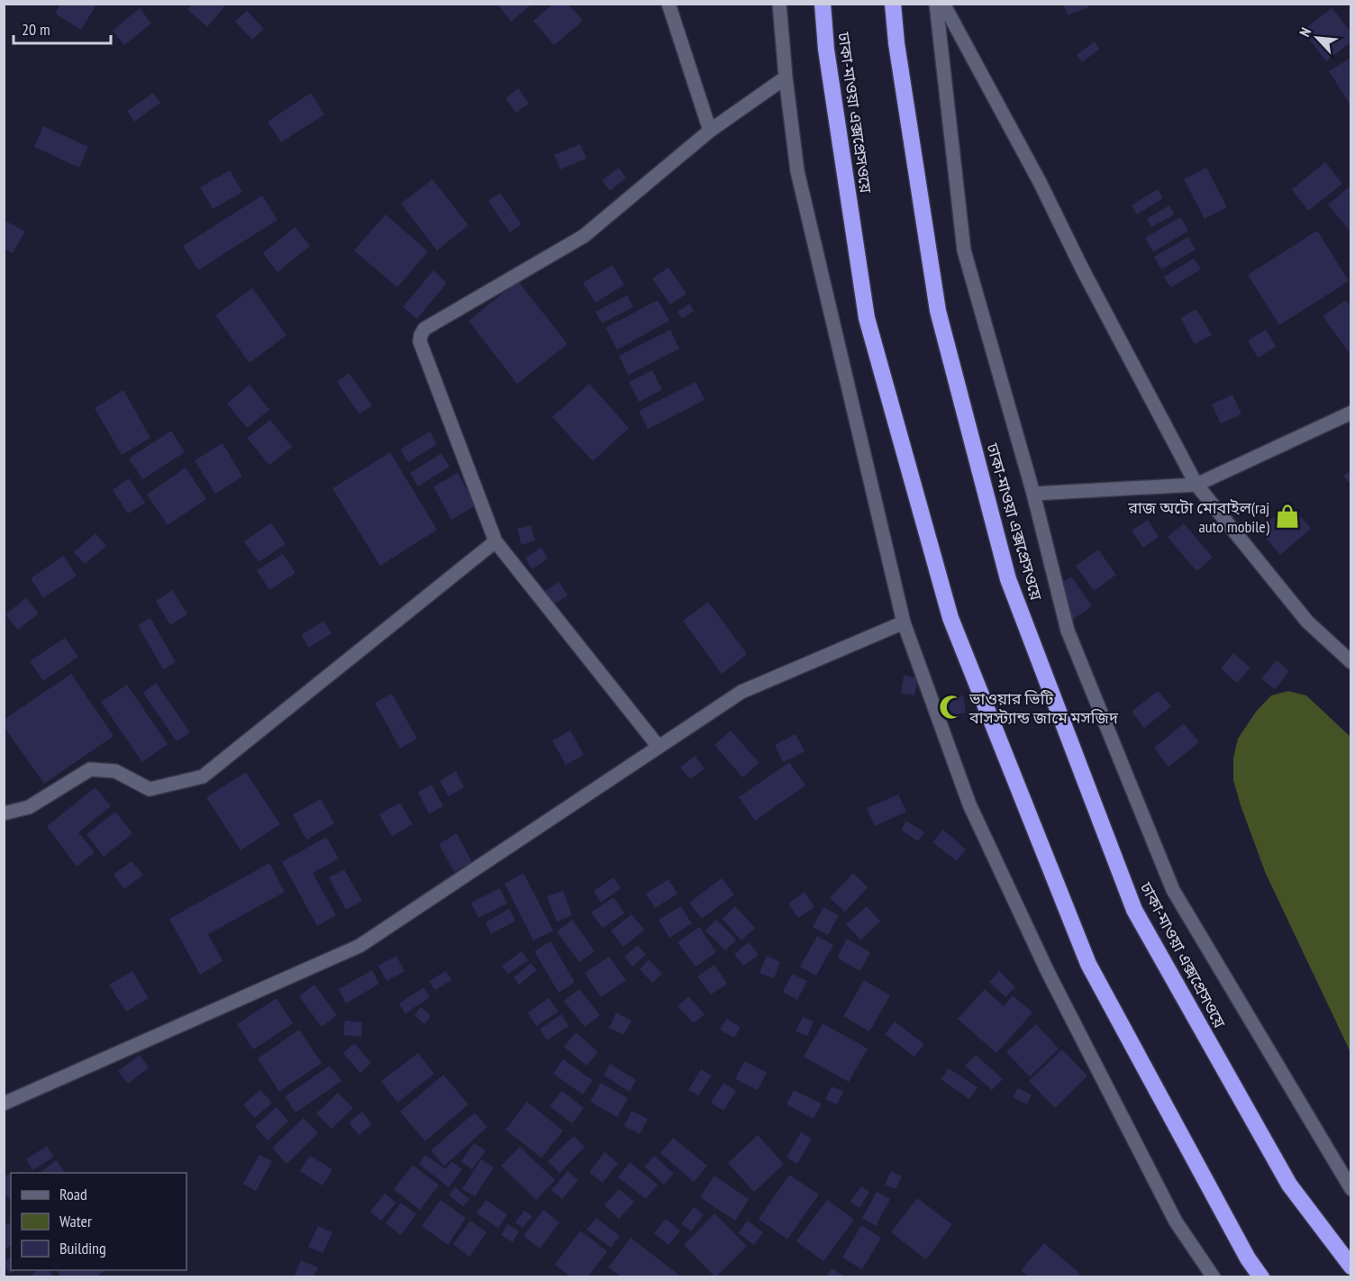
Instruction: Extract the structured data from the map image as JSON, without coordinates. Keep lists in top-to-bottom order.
{
  "streets": {
    "highway": ["ঢাকা-মাওয়া এক্সপ্রেসওয়ে"]
  },
  "places": {
    "shop": ["রাজ অটো মোবাইল(raj auto mobile)"],
    "mosque": ["ভাওয়ার ভিটি বাসস্ট্যান্ড জামে মসজিদ"]
  },
  "legend": ["Road", "Water", "Building"],
  "scale_bar": "20 m",
  "north": "top left"
}
